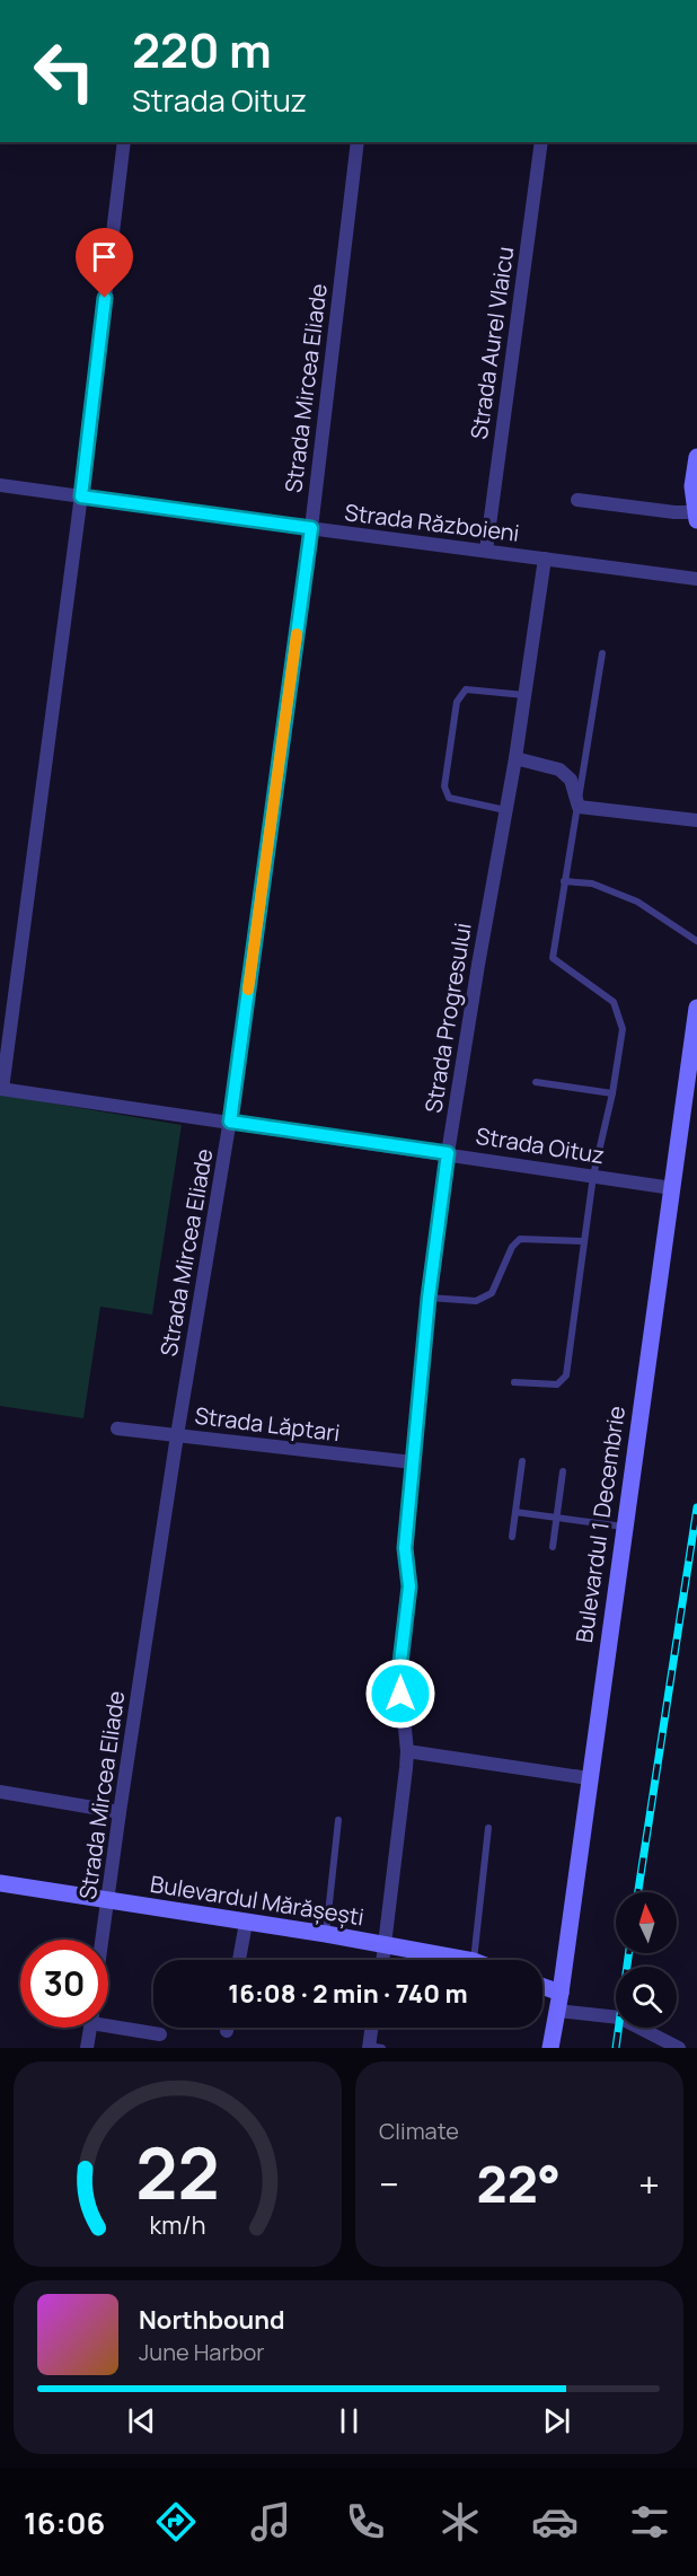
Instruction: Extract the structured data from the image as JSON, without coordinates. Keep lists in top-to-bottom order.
{
  "streets": {
    "street": [
      "Strada Aurel Vlaicu",
      "Strada Mircea Eliade",
      "Strada Războieni",
      "Strada Progresului",
      "Strada Oituz",
      "Strada Lăptari",
      "Bulevardul 1 Decembrie",
      "Bulevardul Mărășești"
    ]
  },
  "crossings": [
    ["Strada Aurel Vlaicu", "Strada Războieni"],
    ["Strada Mircea Eliade", "Strada Războieni"],
    ["Strada Mircea Eliade", "Strada Oituz"],
    ["Strada Mircea Eliade", "Strada Lăptari"],
    ["Strada Mircea Eliade", "Bulevardul Mărășești"],
    ["Strada Războieni", "Strada Progresului"],
    ["Strada Progresului", "Strada Oituz"],
    ["Strada Progresului", "Strada Lăptari"],
    ["Strada Progresului", "Bulevardul Mărășești"],
    ["Strada Oituz", "Bulevardul 1 Decembrie"]
  ],
  "north": "top",
  "page": {
    "turn": ["220 m", "Strada Oituz"],
    "limit": "30",
    "trip": "16:08 · 2 min · 740 m",
    "tile": "Climate",
    "heat": ["−", "22°", "+"],
    "song": ["Northbound", "June Harbor"],
    "tabs": "16:06",
    "gauge": ["22", "km/h"]
  }
}
